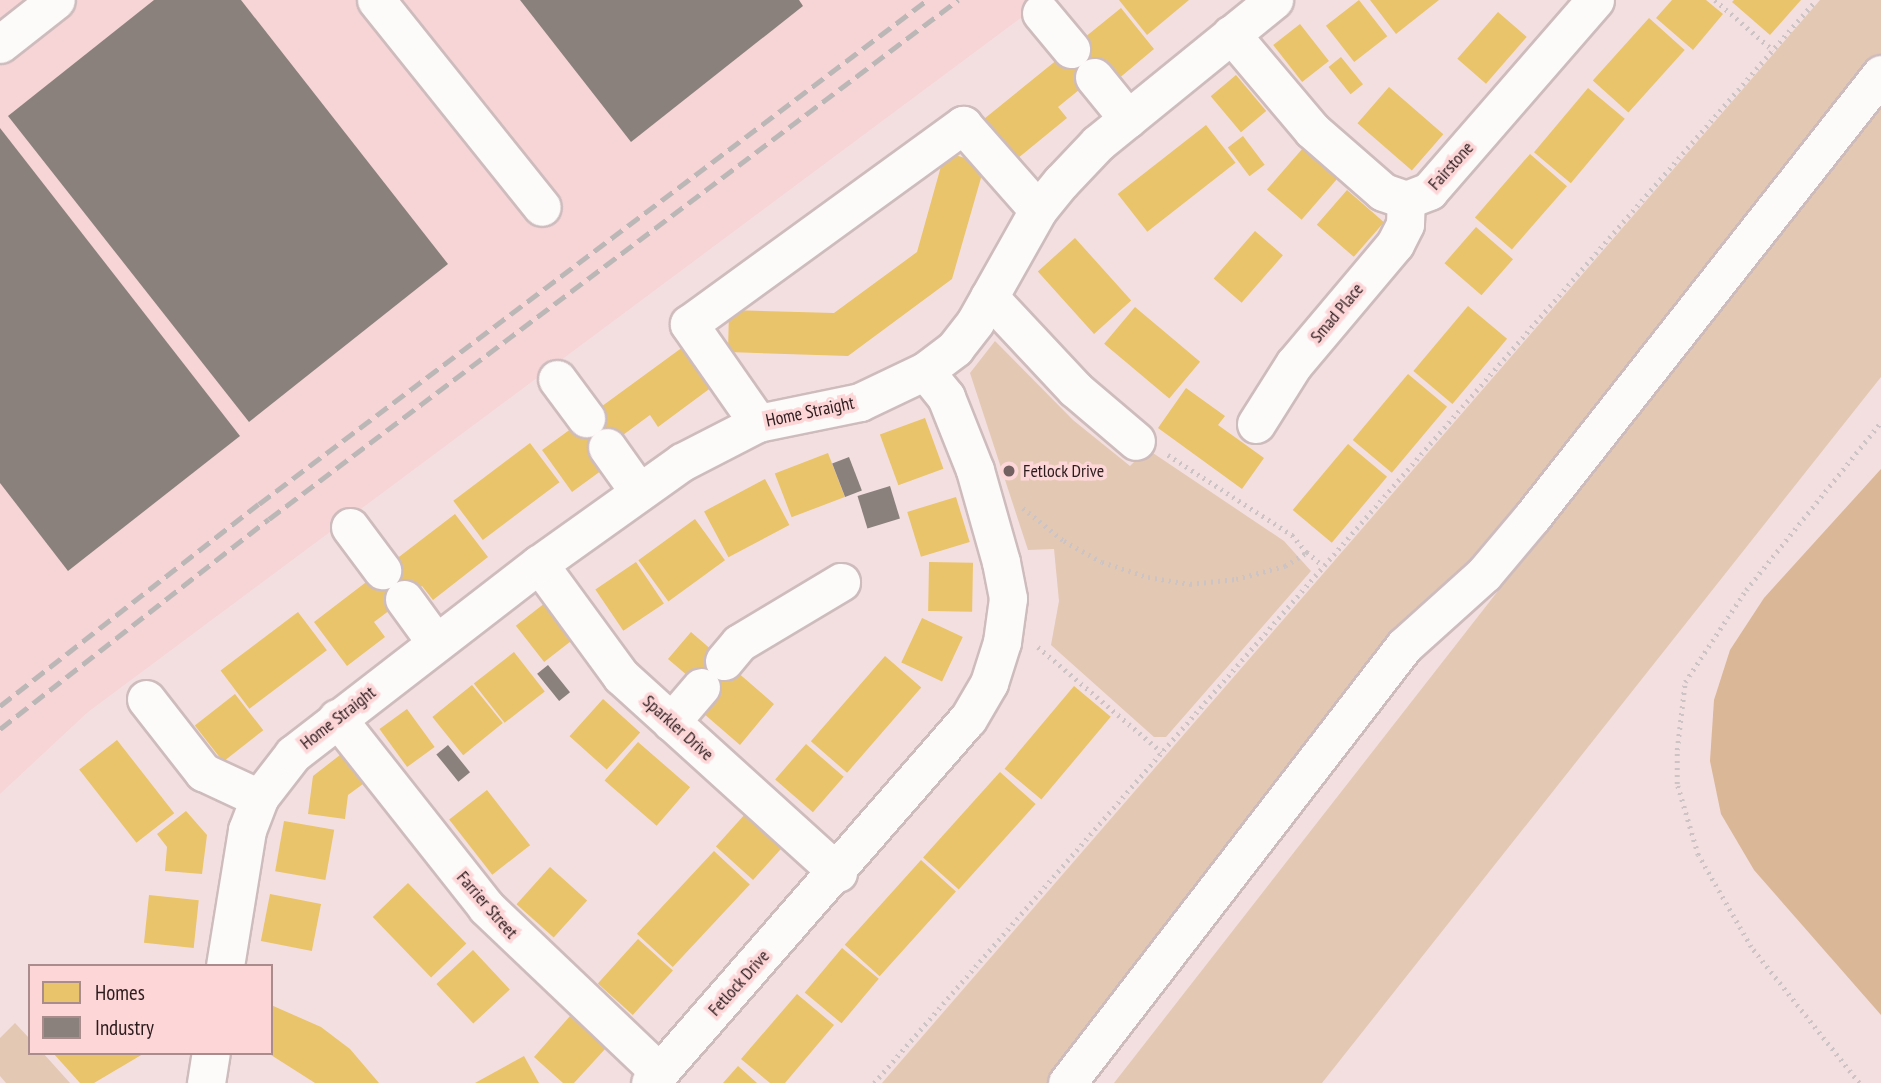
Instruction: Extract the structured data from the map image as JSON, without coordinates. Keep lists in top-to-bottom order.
{
  "streets": {
    "street": [
      "Fairstone",
      "Smad Place",
      "Home Straight",
      "Sparkler Drive",
      "Farrier Street",
      "Fetlock Drive"
    ]
  },
  "crossings": [
    ["Fairstone", "Smad Place"],
    ["Home Straight", "Sparkler Drive"],
    ["Home Straight", "Farrier Street"],
    ["Home Straight", "Fetlock Drive"],
    ["Sparkler Drive", "Fetlock Drive"],
    ["Farrier Street", "Fetlock Drive"]
  ],
  "places": ["Fetlock Drive"],
  "legend": ["Homes", "Industry"]
}
